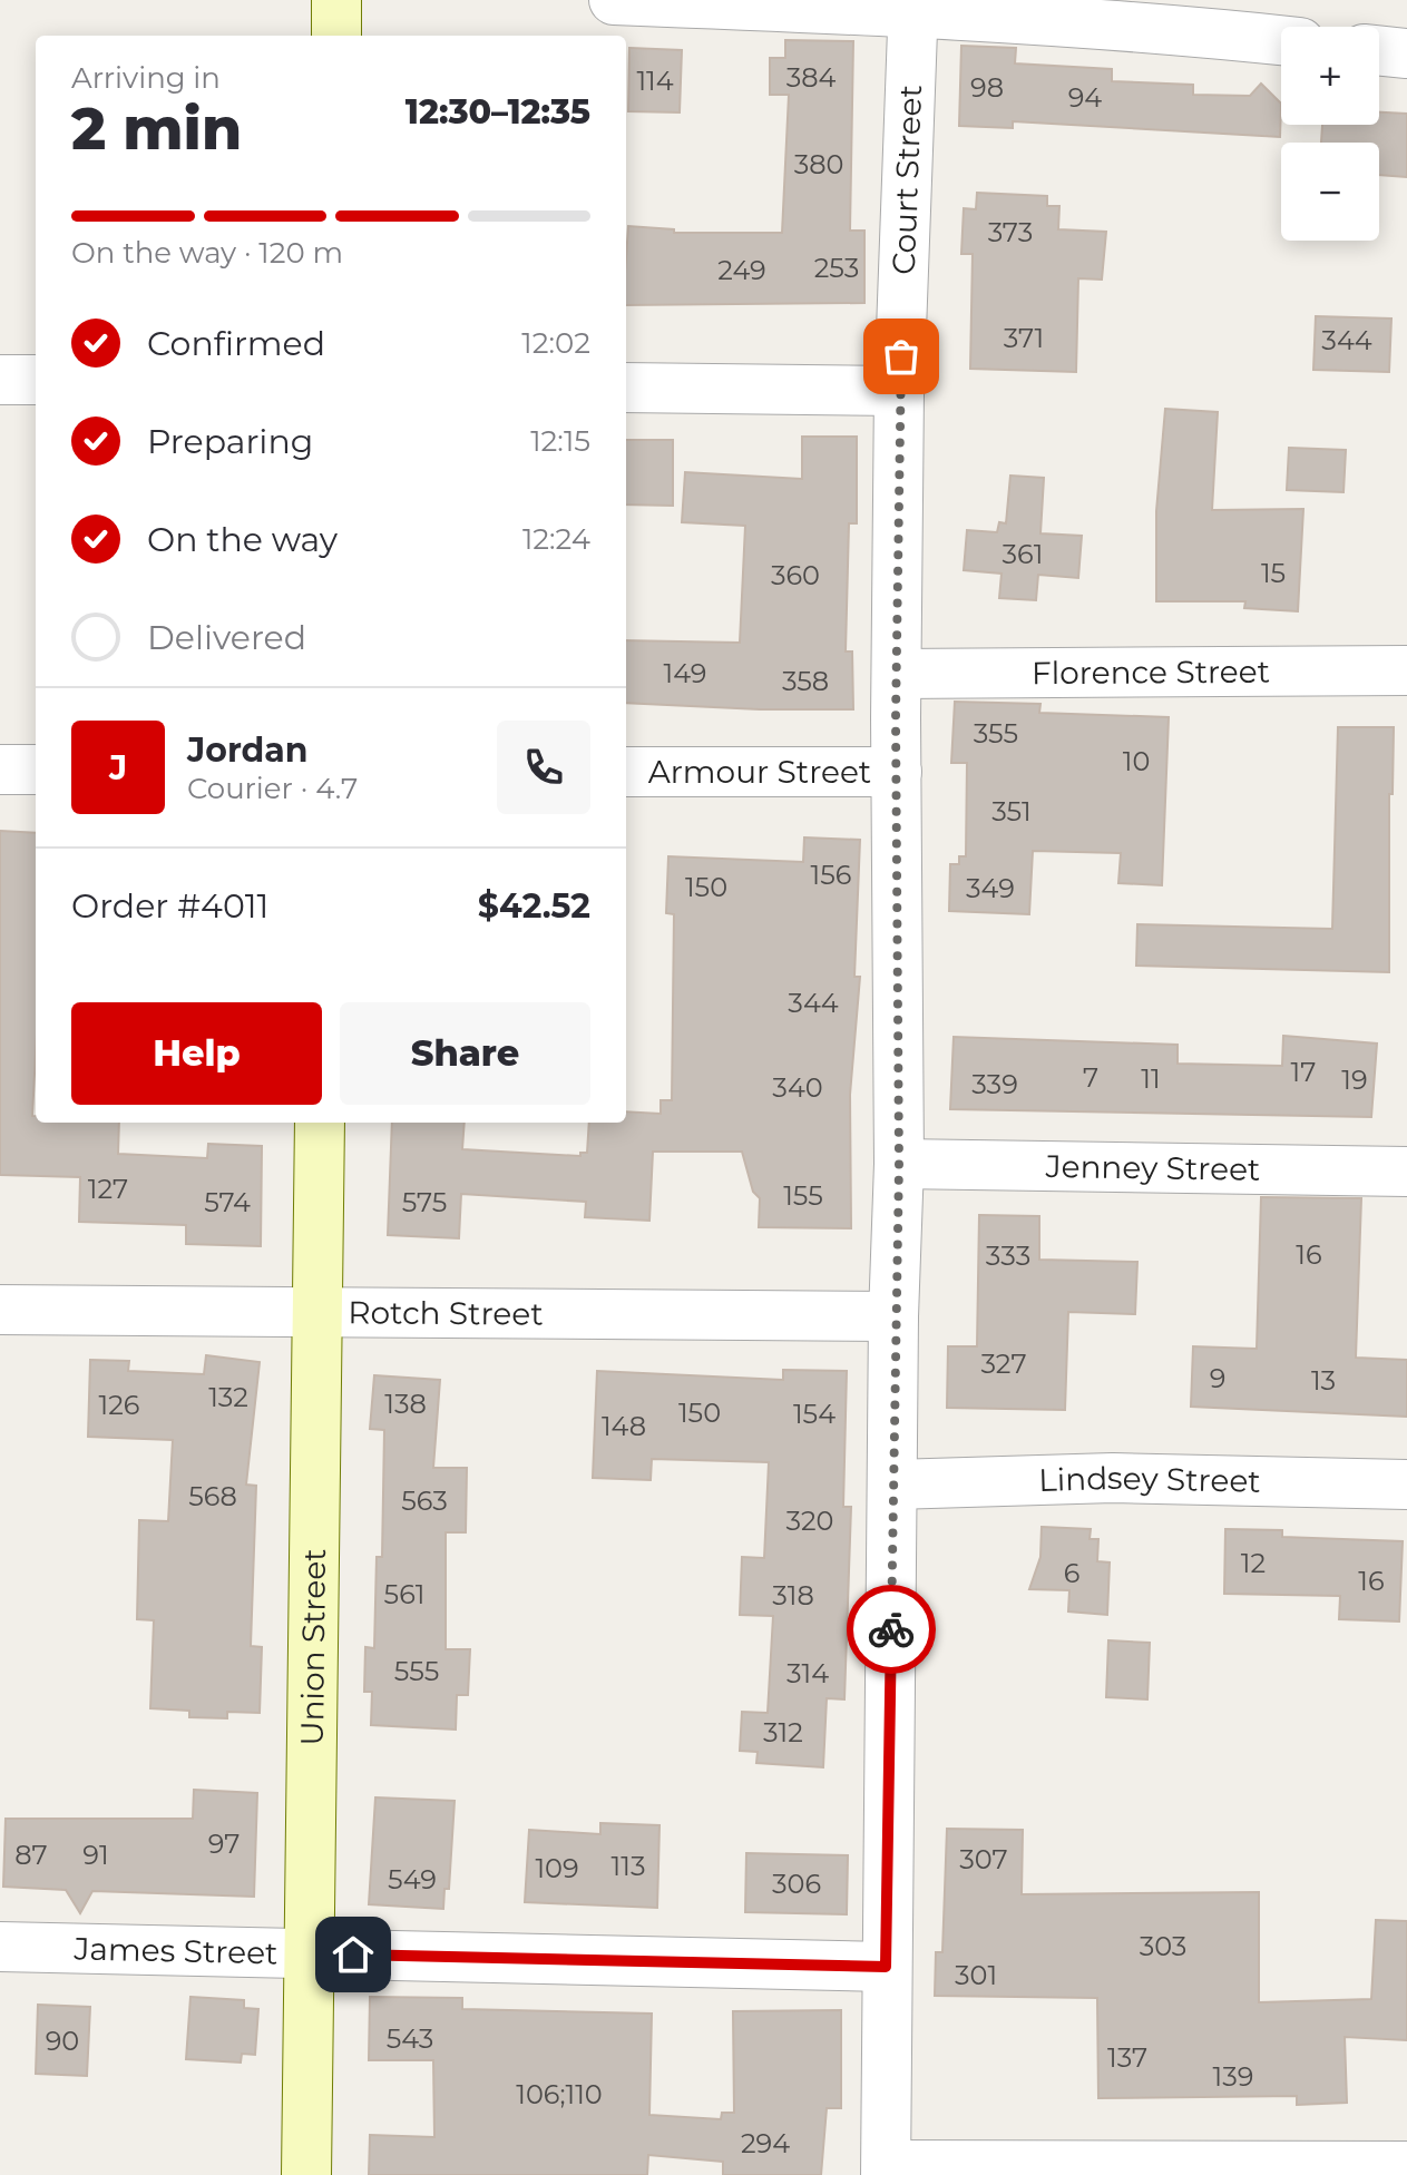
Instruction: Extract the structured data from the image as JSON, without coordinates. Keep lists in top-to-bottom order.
{
  "streets": {
    "main road": ["Union Street"],
    "street": [
      "Court Street",
      "Florence Street",
      "Armour Street",
      "Jenney Street",
      "Rotch Street",
      "Lindsey Street",
      "James Street"
    ]
  },
  "crossings": [
    ["Court Street", "Florence Street"],
    ["Court Street", "Armour Street"],
    ["Court Street", "Jenney Street"],
    ["Court Street", "Rotch Street"],
    ["Court Street", "Lindsey Street"],
    ["Court Street", "James Street"],
    ["Rotch Street", "Union Street"],
    ["Union Street", "James Street"]
  ],
  "house_numbers": [
    "384",
    "114",
    "98",
    "94",
    "380",
    "373",
    "253",
    "249",
    "371",
    "344",
    "361",
    "15",
    "360",
    "149",
    "358",
    "355",
    "10",
    "351",
    "156",
    "150",
    "349",
    "344",
    "17",
    "7",
    "11",
    "19",
    "339",
    "340",
    "127",
    "155",
    "574",
    "575",
    "16",
    "333",
    "327",
    "9",
    "13",
    "132",
    "138",
    "126",
    "150",
    "154",
    "148",
    "568",
    "563",
    "320",
    "12",
    "6",
    "16",
    "561",
    "318",
    "555",
    "314",
    "312",
    "97",
    "87",
    "91",
    "307",
    "113",
    "109",
    "549",
    "306",
    "303",
    "301",
    "543",
    "90",
    "137",
    "139",
    "106;110",
    "294"
  ],
  "page": {
    "map_buttons": ["+", "−"],
    "heading": ["2 min", "Arriving in", "12:30–12:35"],
    "panel": [
      "Jordan",
      "Courier · 4.7",
      "Order #4011",
      "$42.52"
    ],
    "bar": "On the way · 120 m",
    "list": [
      ["Confirmed", "12:02"],
      ["Preparing", "12:15"],
      ["On the way", "12:24"],
      "Delivered"
    ],
    "round": "J",
    "buttons": ["Help", "Share"]
  }
}
